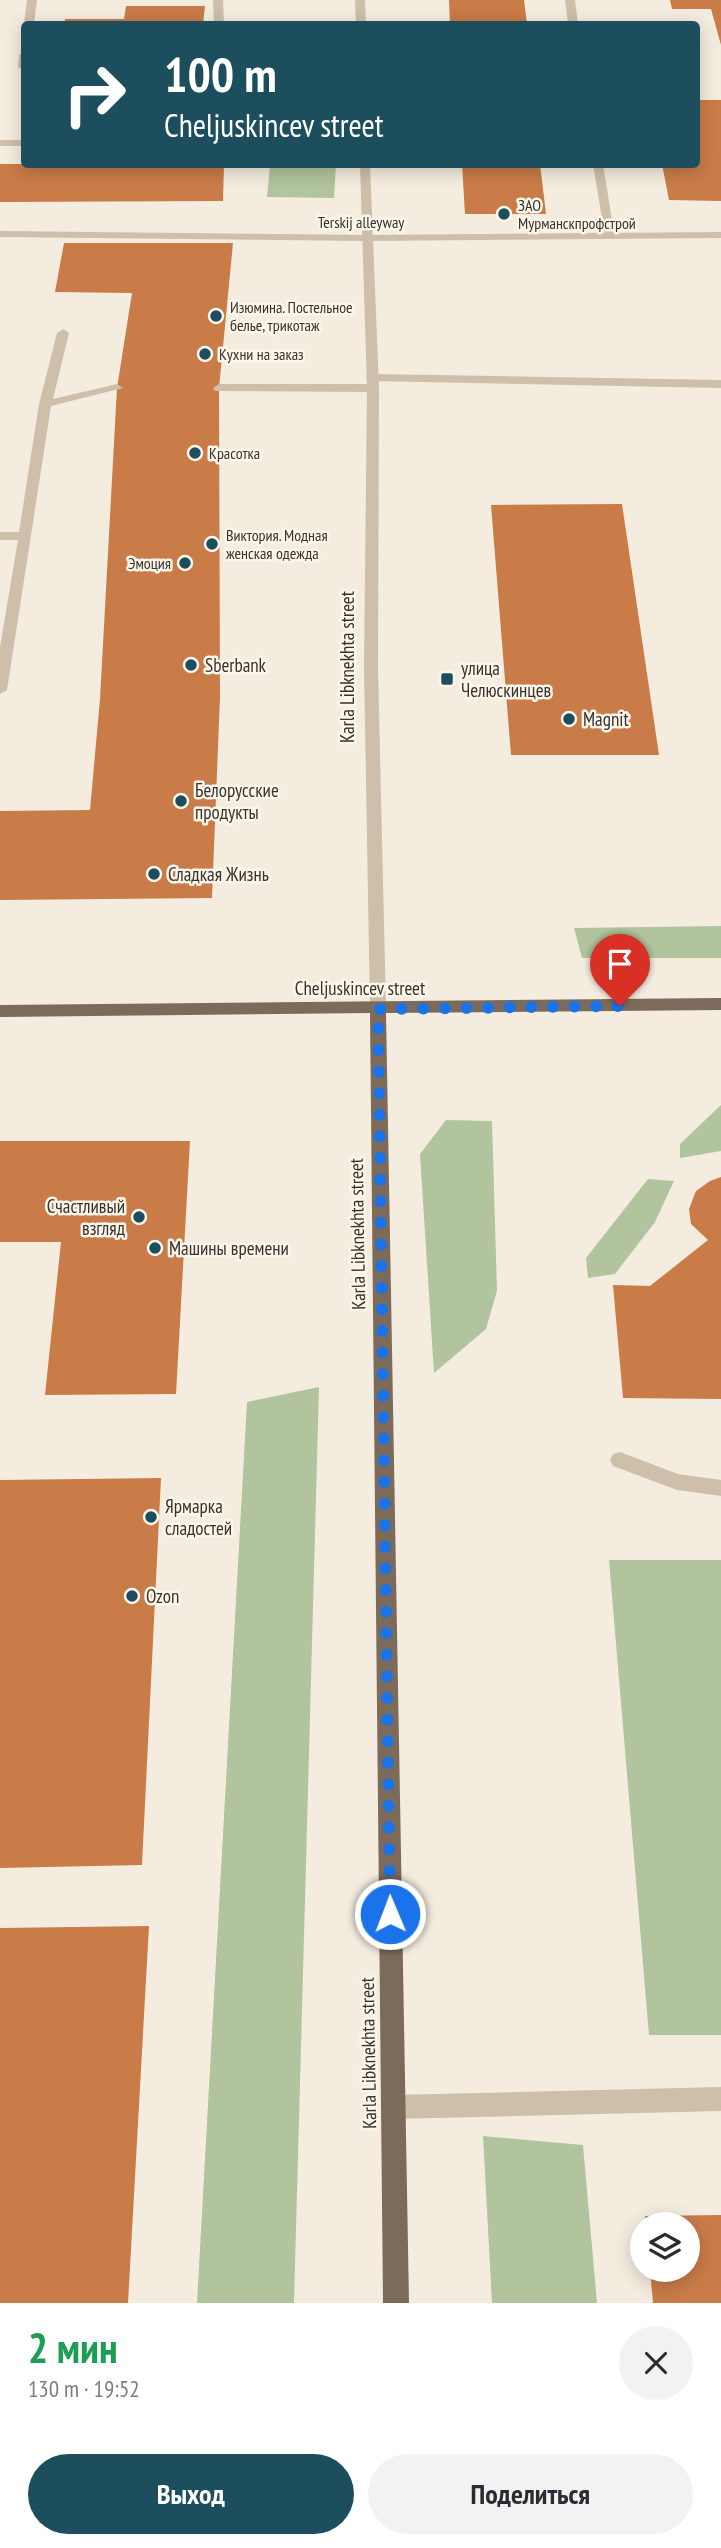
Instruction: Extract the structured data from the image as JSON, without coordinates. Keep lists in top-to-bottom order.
{
  "streets": {
    "main road": ["Karla Libknekhta street", "Cheljuskincev street"],
    "street": ["Terskij alleyway"]
  },
  "crossings": [
    ["Terskij alleyway", "Karla Libknekhta street"],
    ["Karla Libknekhta street", "Cheljuskincev street"]
  ],
  "places": {
    "other": [
      "ЗАО Мурманскпрофстрой",
      "Изюмина. Постельное белье, трикотаж",
      "Кухни на заказ",
      "Красотка",
      "Виктория. Модная женская одежда",
      "Эмоция",
      "Sberbank",
      "Magnit",
      "Белорусские продукты",
      "Сладкая Жизнь",
      "Счастливый взгляд",
      "Машины времени",
      "Ярмарка сладостей",
      "Ozon"
    ],
    "transit": ["улица Челюскинцев"]
  },
  "page": {
    "turn": ["100 m", "Cheljuskincev street"],
    "heading": ["2 мин", "130 m · 19:52"],
    "buttons": ["Выход", "Поделиться"]
  }
}
